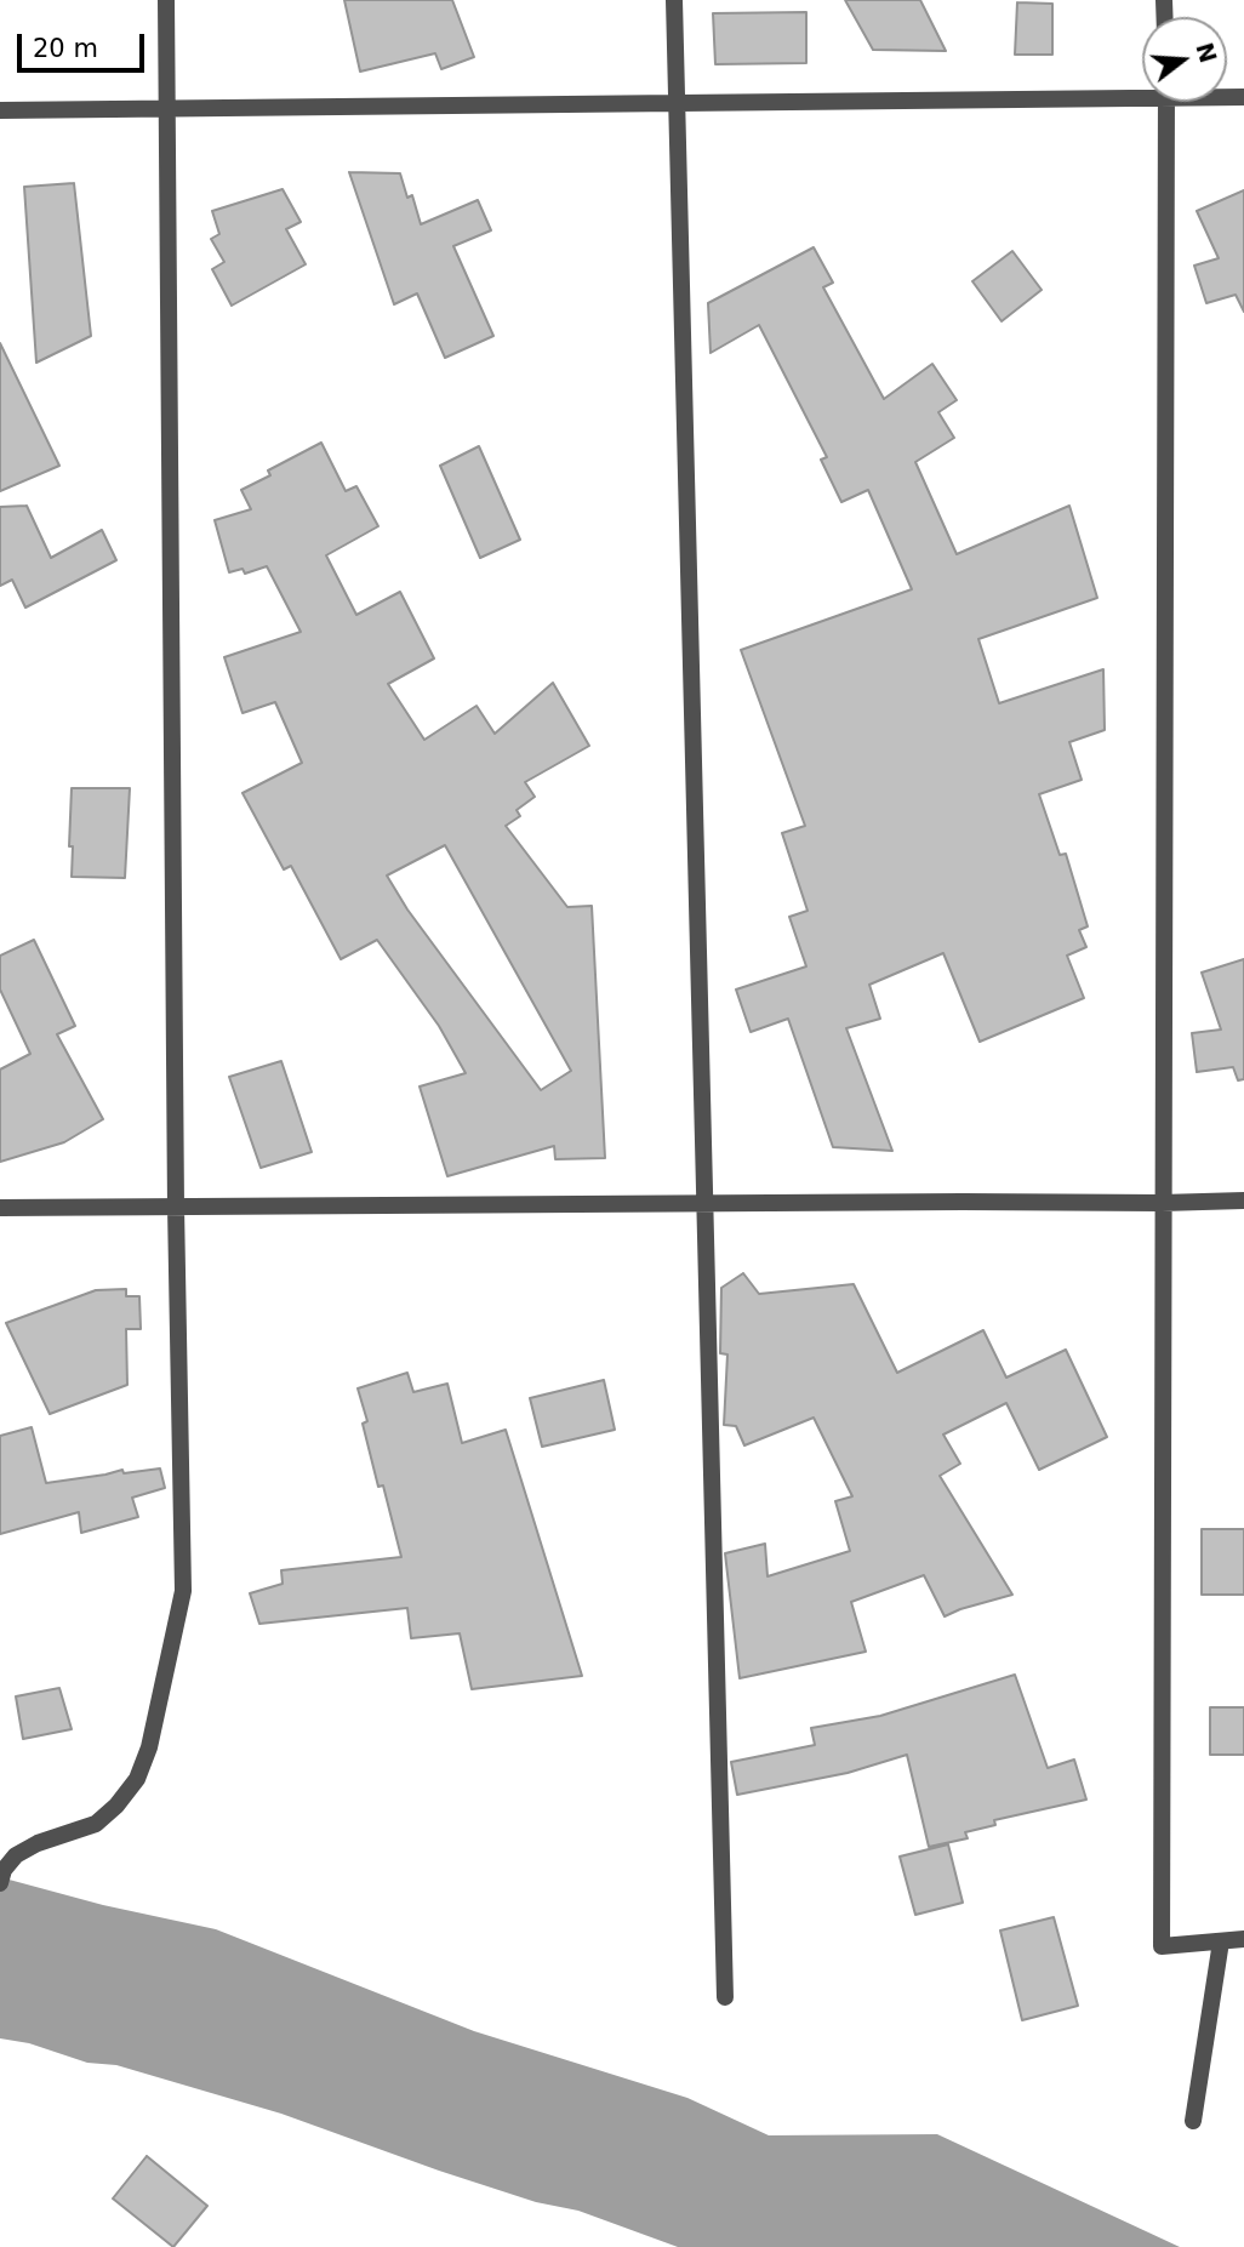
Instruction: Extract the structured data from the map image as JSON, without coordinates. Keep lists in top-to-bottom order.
{
  "scale_bar": "20 m",
  "north": "right"
}
